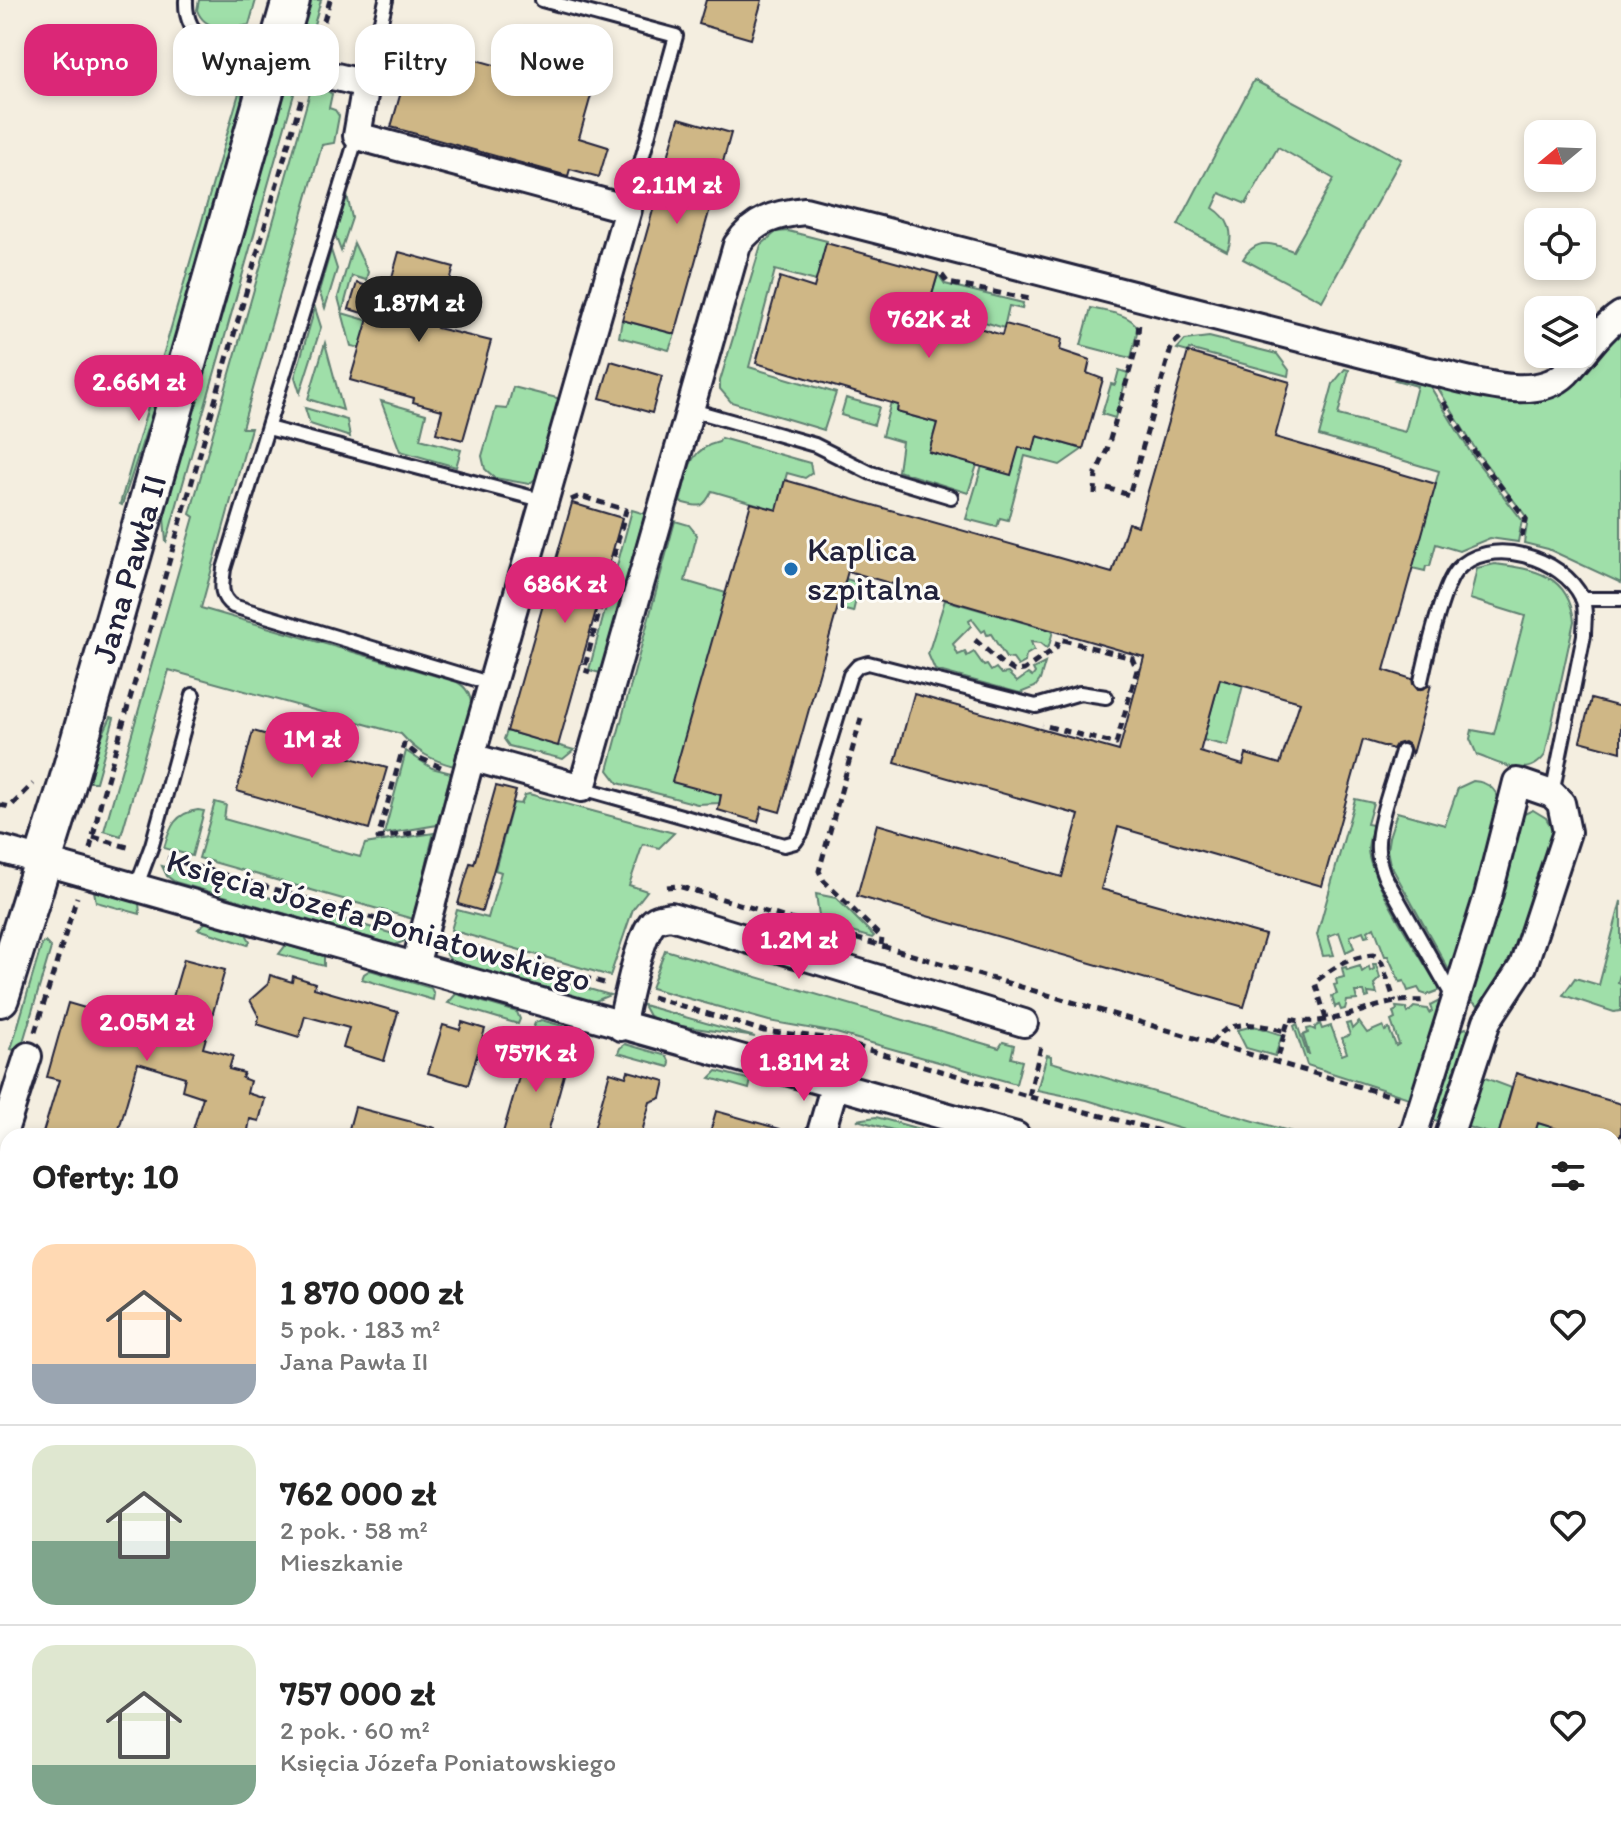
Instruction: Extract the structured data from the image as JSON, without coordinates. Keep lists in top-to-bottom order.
{
  "streets": {
    "main road": ["Jana Pawła II"],
    "street": ["Księcia Józefa Poniatowskiego"]
  },
  "crossings": [
    ["Jana Pawła II", "Księcia Józefa Poniatowskiego"]
  ],
  "places": ["Kaplica szpitalna"],
  "north": "left",
  "page": {
    "chip": [
      "Kupno",
      "Wynajem",
      "Filtry",
      "Nowe"
    ],
    "price": [
      "2.11M zł",
      "1.87M zł",
      "762K zł",
      "2.66M zł",
      "686K zł",
      "1M zł",
      "1.2M zł",
      "2.05M zł",
      "757K zł",
      "1.81M zł"
    ],
    "heading": "Oferty: 10",
    "list": [
      {
        "name": "1 870 000 zł",
        "note": "5 pok. · 183 m² · Jana Pawła II"
      },
      {
        "name": "762 000 zł",
        "note": "2 pok. · 58 m² · Mieszkanie"
      },
      {
        "name": "757 000 zł",
        "note": "2 pok. · 60 m² · Księcia Józefa Poniatowskiego"
      }
    ]
  }
}
